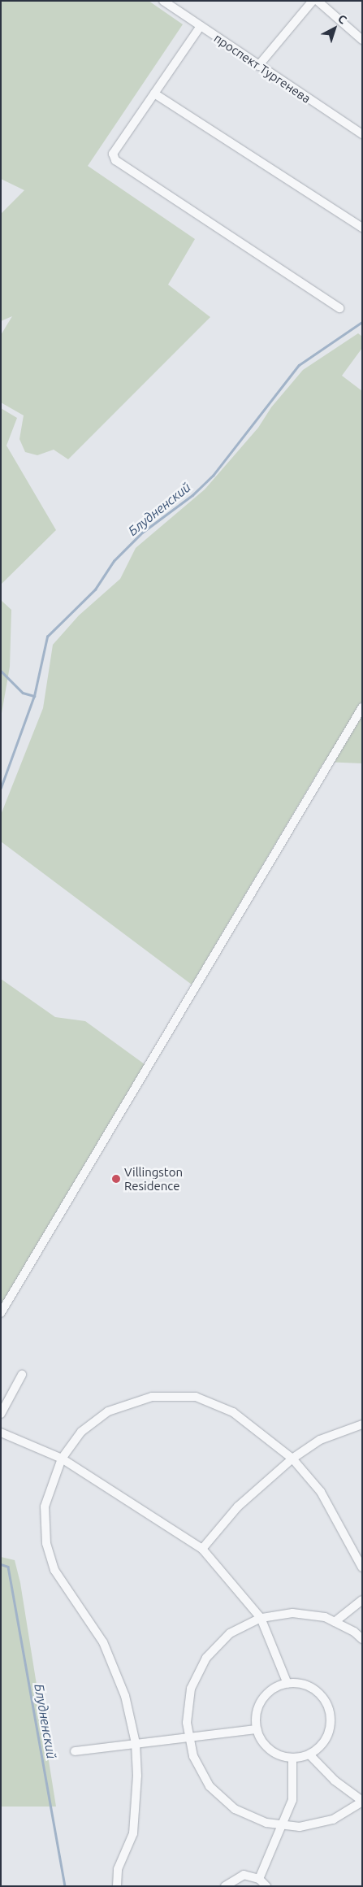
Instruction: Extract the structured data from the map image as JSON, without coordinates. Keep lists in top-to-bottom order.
{
  "streets": {
    "street": ["проспект Тургенева"]
  },
  "water": ["Блудненский"],
  "places": ["Villingston Residence"],
  "north": "top right"
}
